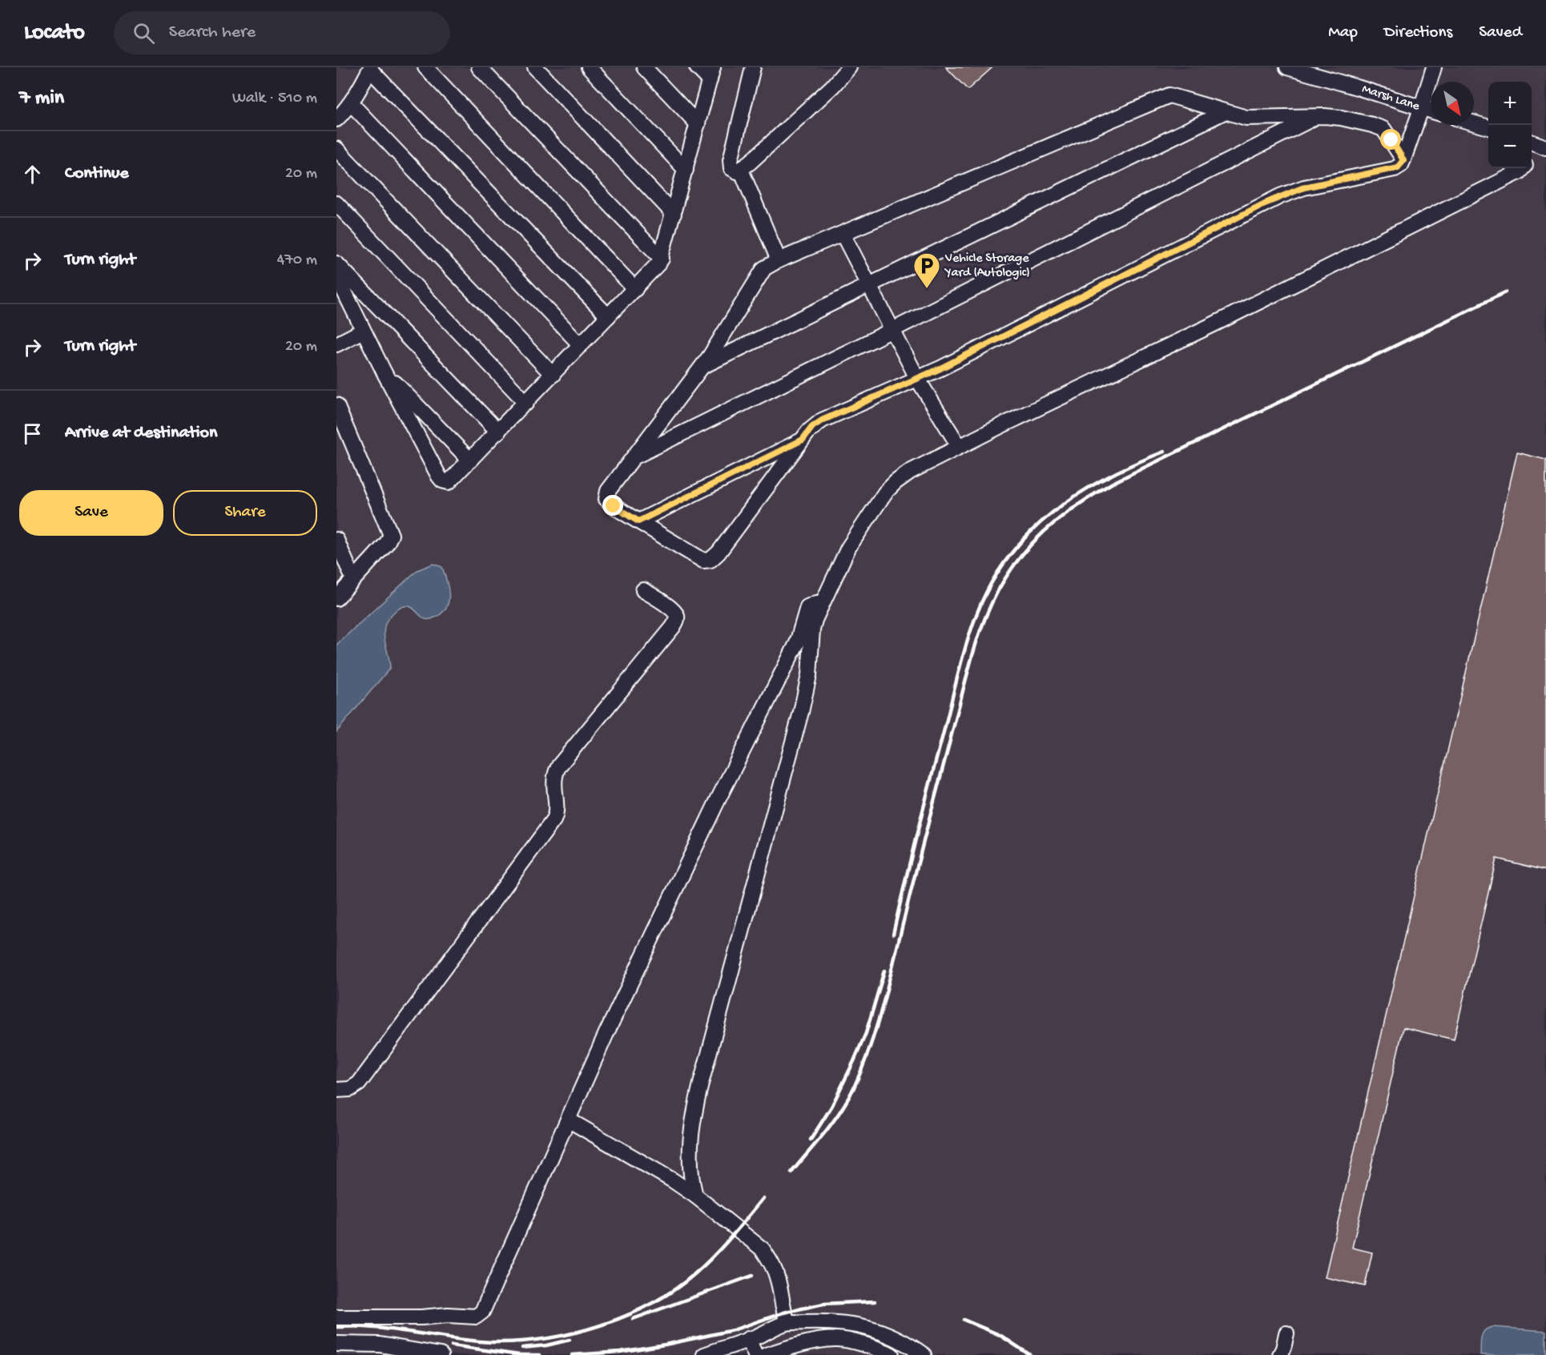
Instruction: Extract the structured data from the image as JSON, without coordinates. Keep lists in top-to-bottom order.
{
  "streets": {
    "street": ["Marsh Lane"]
  },
  "places": {
    "parking": ["Vehicle Storage Yard (Autologic)"]
  },
  "north": "bottom right",
  "page": {
    "header": "Locato",
    "search": "Search here",
    "nav": ["Map", "Directions", "Saved"],
    "heading": ["7 min", "Walk · 510 m"],
    "map_buttons": ["+", "−"],
    "list": [
      ["Continue", "20 m"],
      ["Turn right", "470 m"],
      ["Turn right", "20 m"],
      "Arrive at destination"
    ],
    "buttons": ["Save", "Share"]
  }
}
